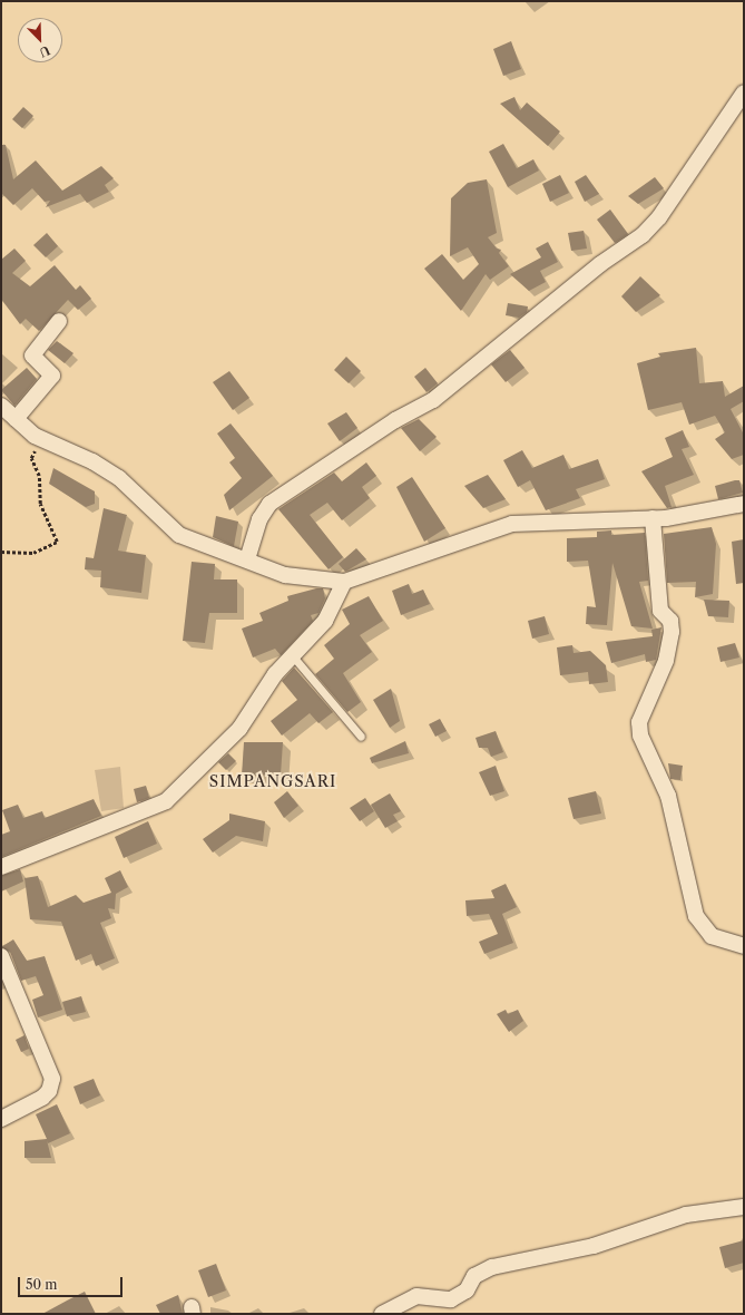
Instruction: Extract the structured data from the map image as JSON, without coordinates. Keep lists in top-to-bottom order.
{
  "districts": ["SIMPANGSARI"],
  "scale_bar": "50 m",
  "north": "bottom right"
}
